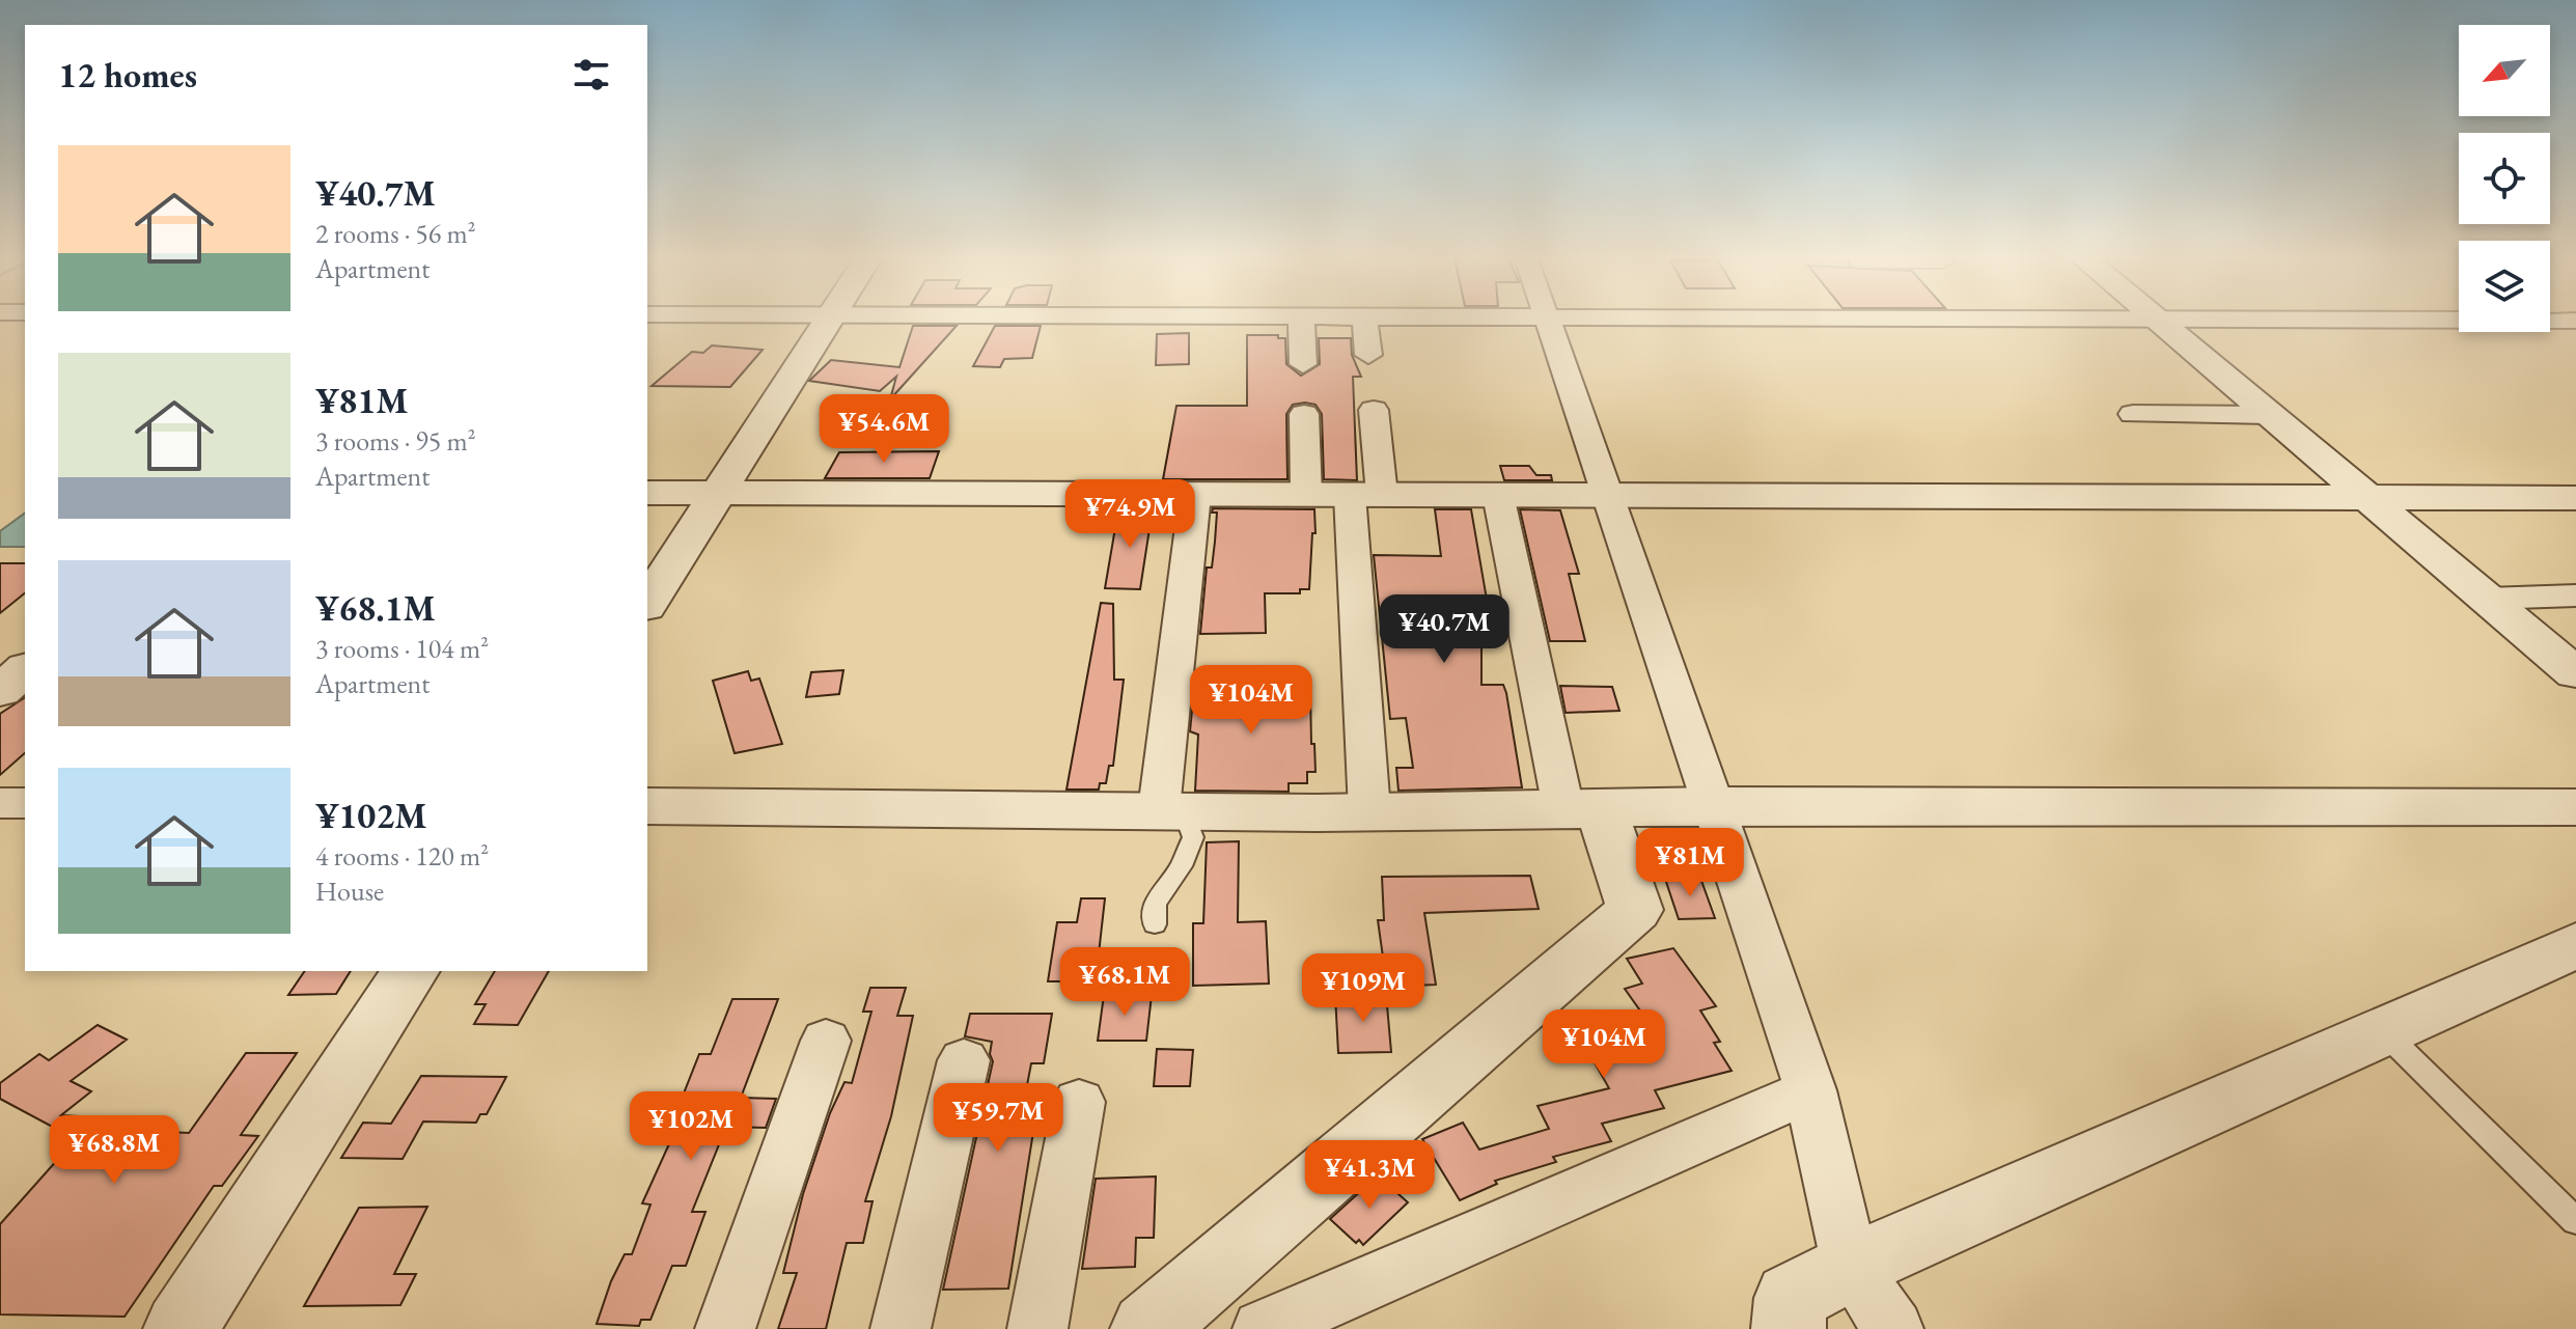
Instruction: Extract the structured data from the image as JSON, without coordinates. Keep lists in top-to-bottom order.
{
  "north": "bottom left",
  "page": {
    "heading": "12 homes",
    "list": [
      {
        "name": "¥40.7M",
        "note": "2 rooms · 56 m² · Apartment"
      },
      {
        "name": "¥81M",
        "note": "3 rooms · 95 m² · Apartment"
      },
      {
        "name": "¥68.1M",
        "note": "3 rooms · 104 m² · Apartment"
      },
      {
        "name": "¥102M",
        "note": "4 rooms · 120 m² · House"
      }
    ],
    "price": [
      "¥54.6M",
      "¥74.9M",
      "¥40.7M",
      "¥104M",
      "¥81M",
      "¥68.1M",
      "¥109M",
      "¥104M",
      "¥59.7M",
      "¥102M",
      "¥68.8M",
      "¥41.3M"
    ]
  }
}
